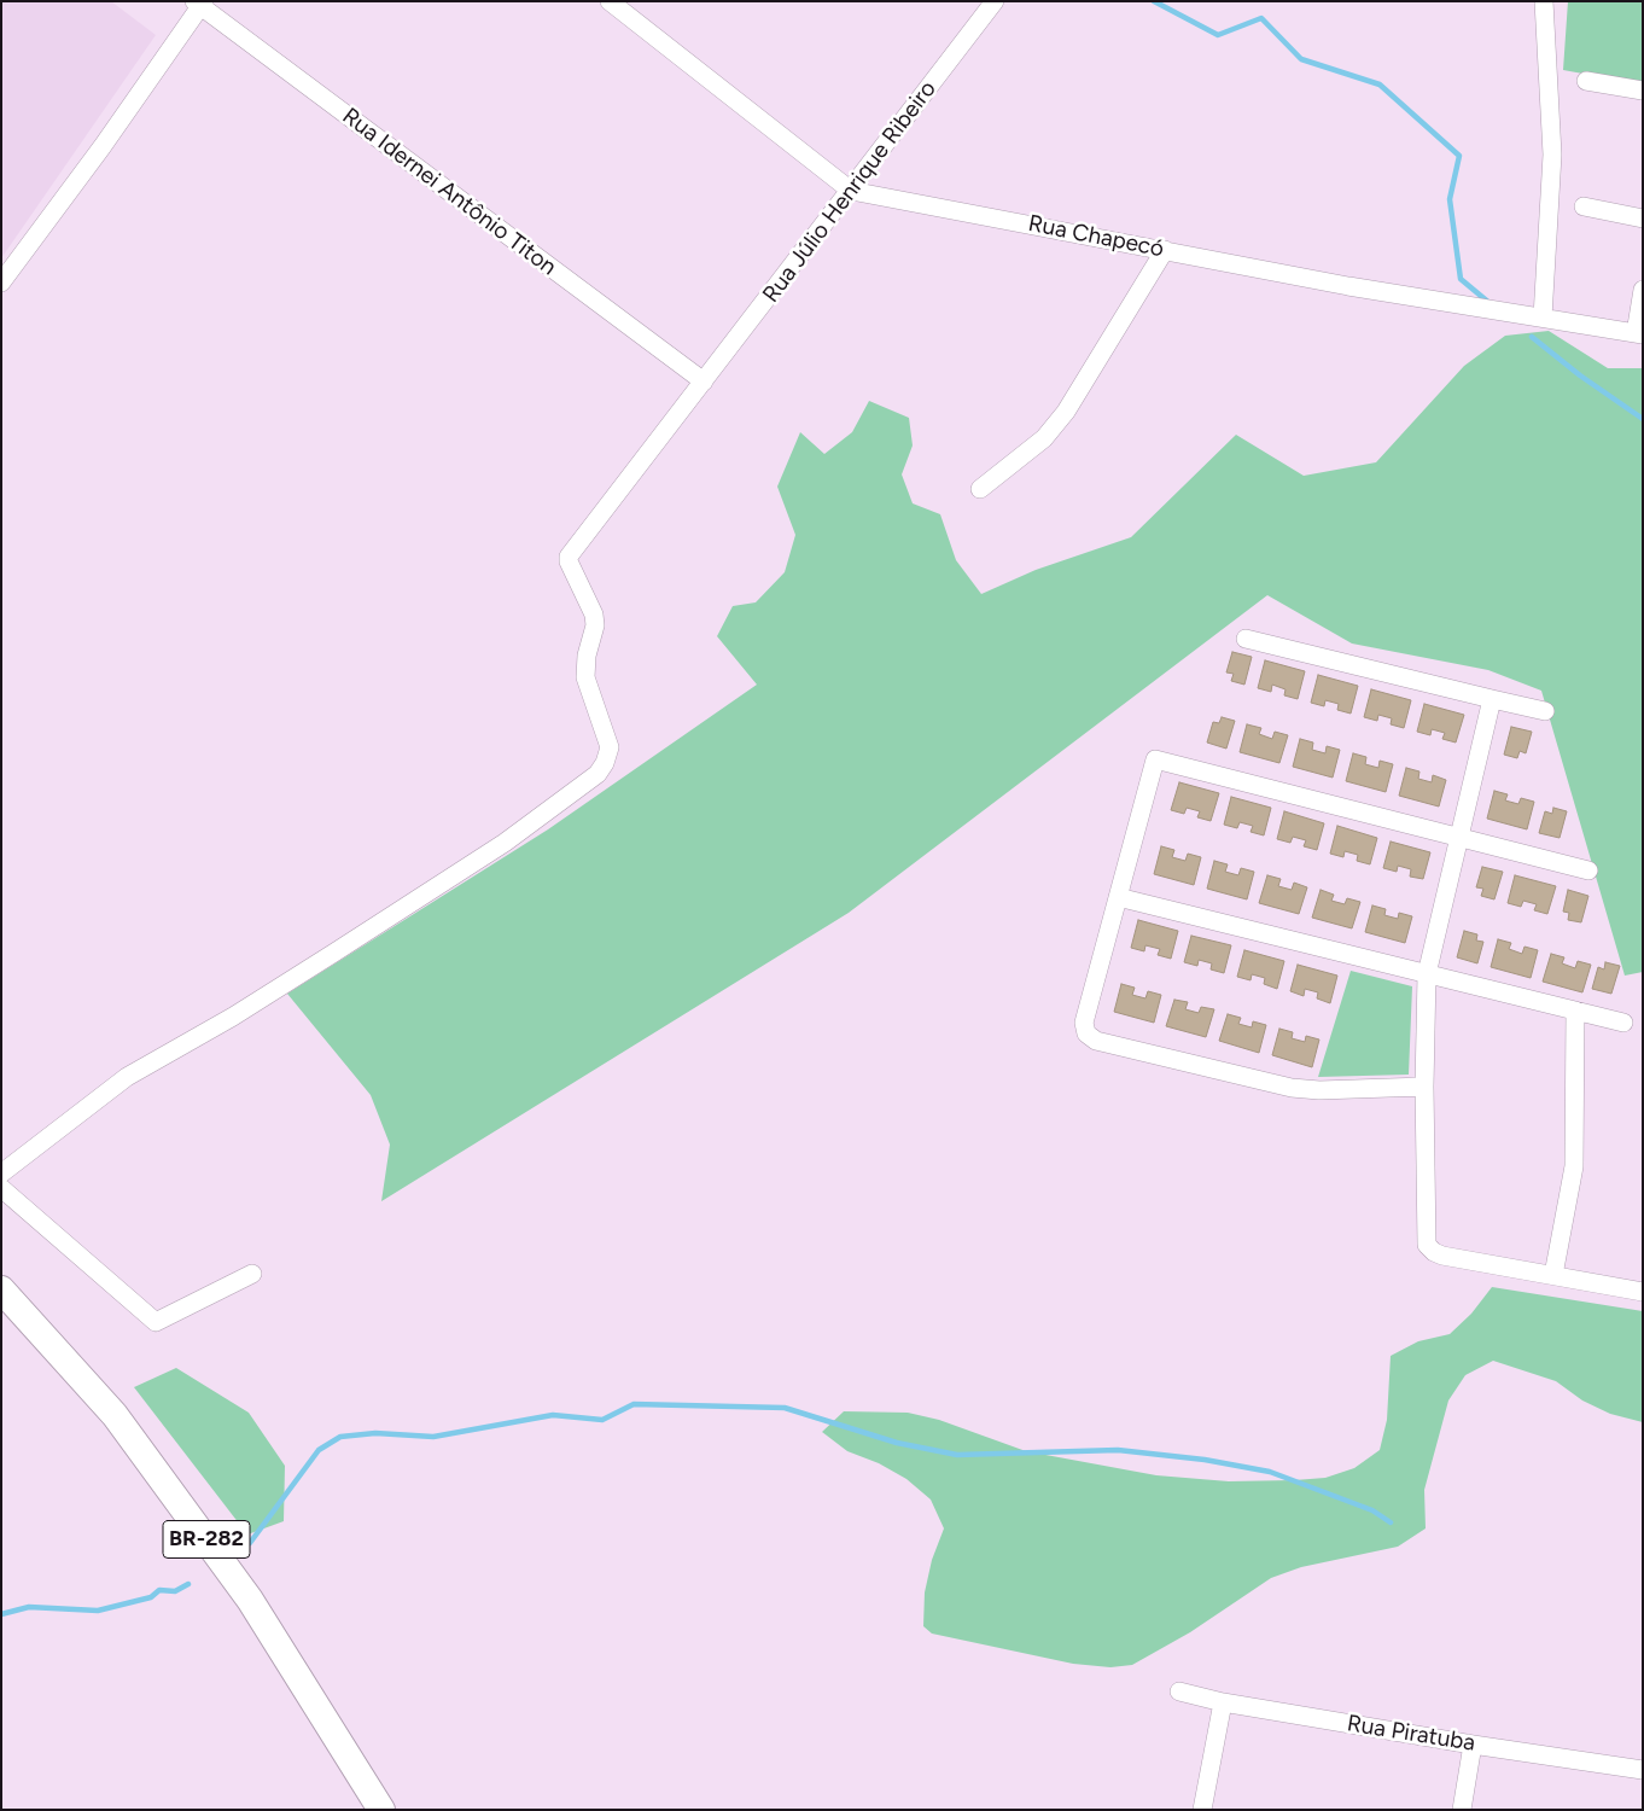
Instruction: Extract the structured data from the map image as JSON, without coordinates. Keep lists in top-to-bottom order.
{
  "streets": {
    "highway": ["BR-282"],
    "street": [
      "Rua Idernei Antônio Titon",
      "Rua Júlio Henrique Ribeiro",
      "Rua Chapecó",
      "Rua Piratuba"
    ]
  },
  "crossings": [
    ["Rua Idernei Antônio Titon", "Rua Júlio Henrique Ribeiro"],
    ["Rua Júlio Henrique Ribeiro", "Rua Chapecó"]
  ]
}
